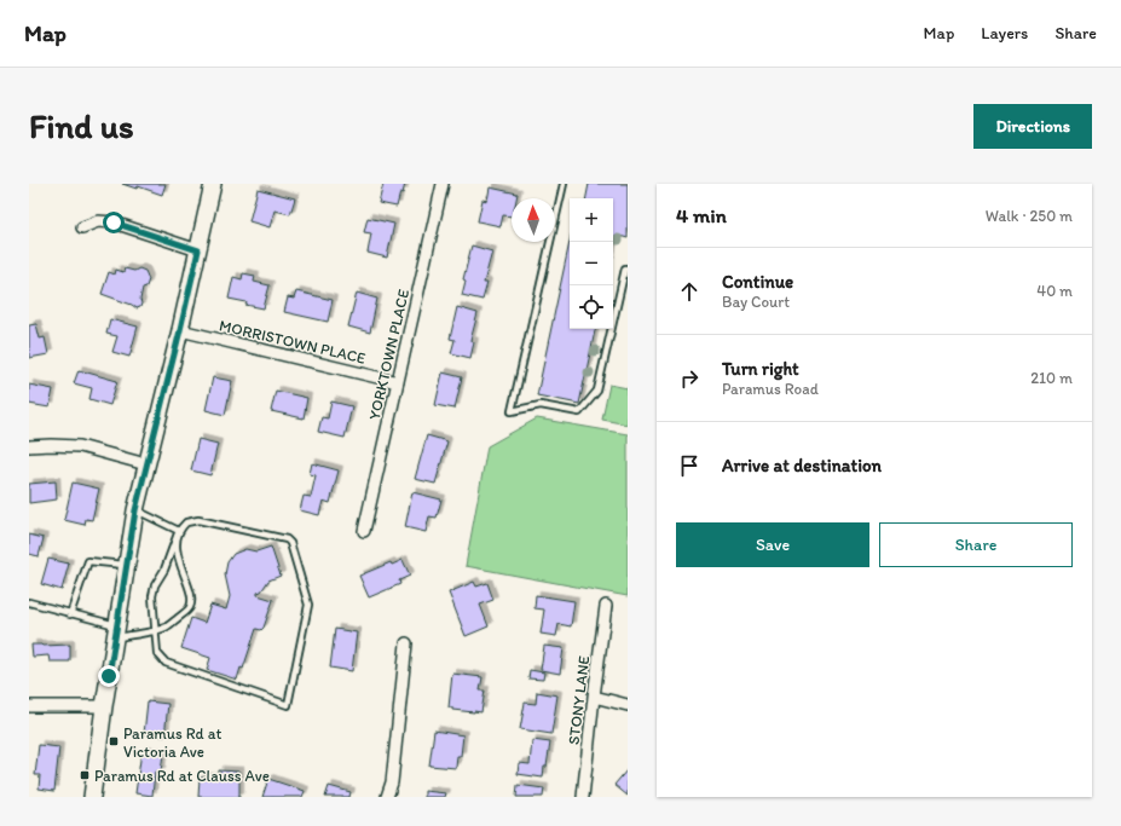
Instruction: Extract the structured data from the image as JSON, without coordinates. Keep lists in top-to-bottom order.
{
  "streets": {
    "street": ["MORRISTOWN PLACE", "YORKTOWN PLACE", "STONY LANE"]
  },
  "crossings": [
    ["MORRISTOWN PLACE", "YORKTOWN PLACE"]
  ],
  "places": {
    "transit": ["Paramus Rd at Victoria Ave", "Paramus Rd at Clauss Ave"]
  },
  "north": "top",
  "page": {
    "header": "Map",
    "nav": ["Map", "Layers", "Share"],
    "buttons": [
      "Directions",
      ["Save", "Share"]
    ],
    "title": "Find us",
    "heading": ["4 min", "Walk · 250 m"],
    "map_buttons": ["+", "−"],
    "list": [
      ["Continue", "Bay Court", "40 m"],
      ["Turn right", "Paramus Road", "210 m"],
      "Arrive at destination"
    ]
  }
}
